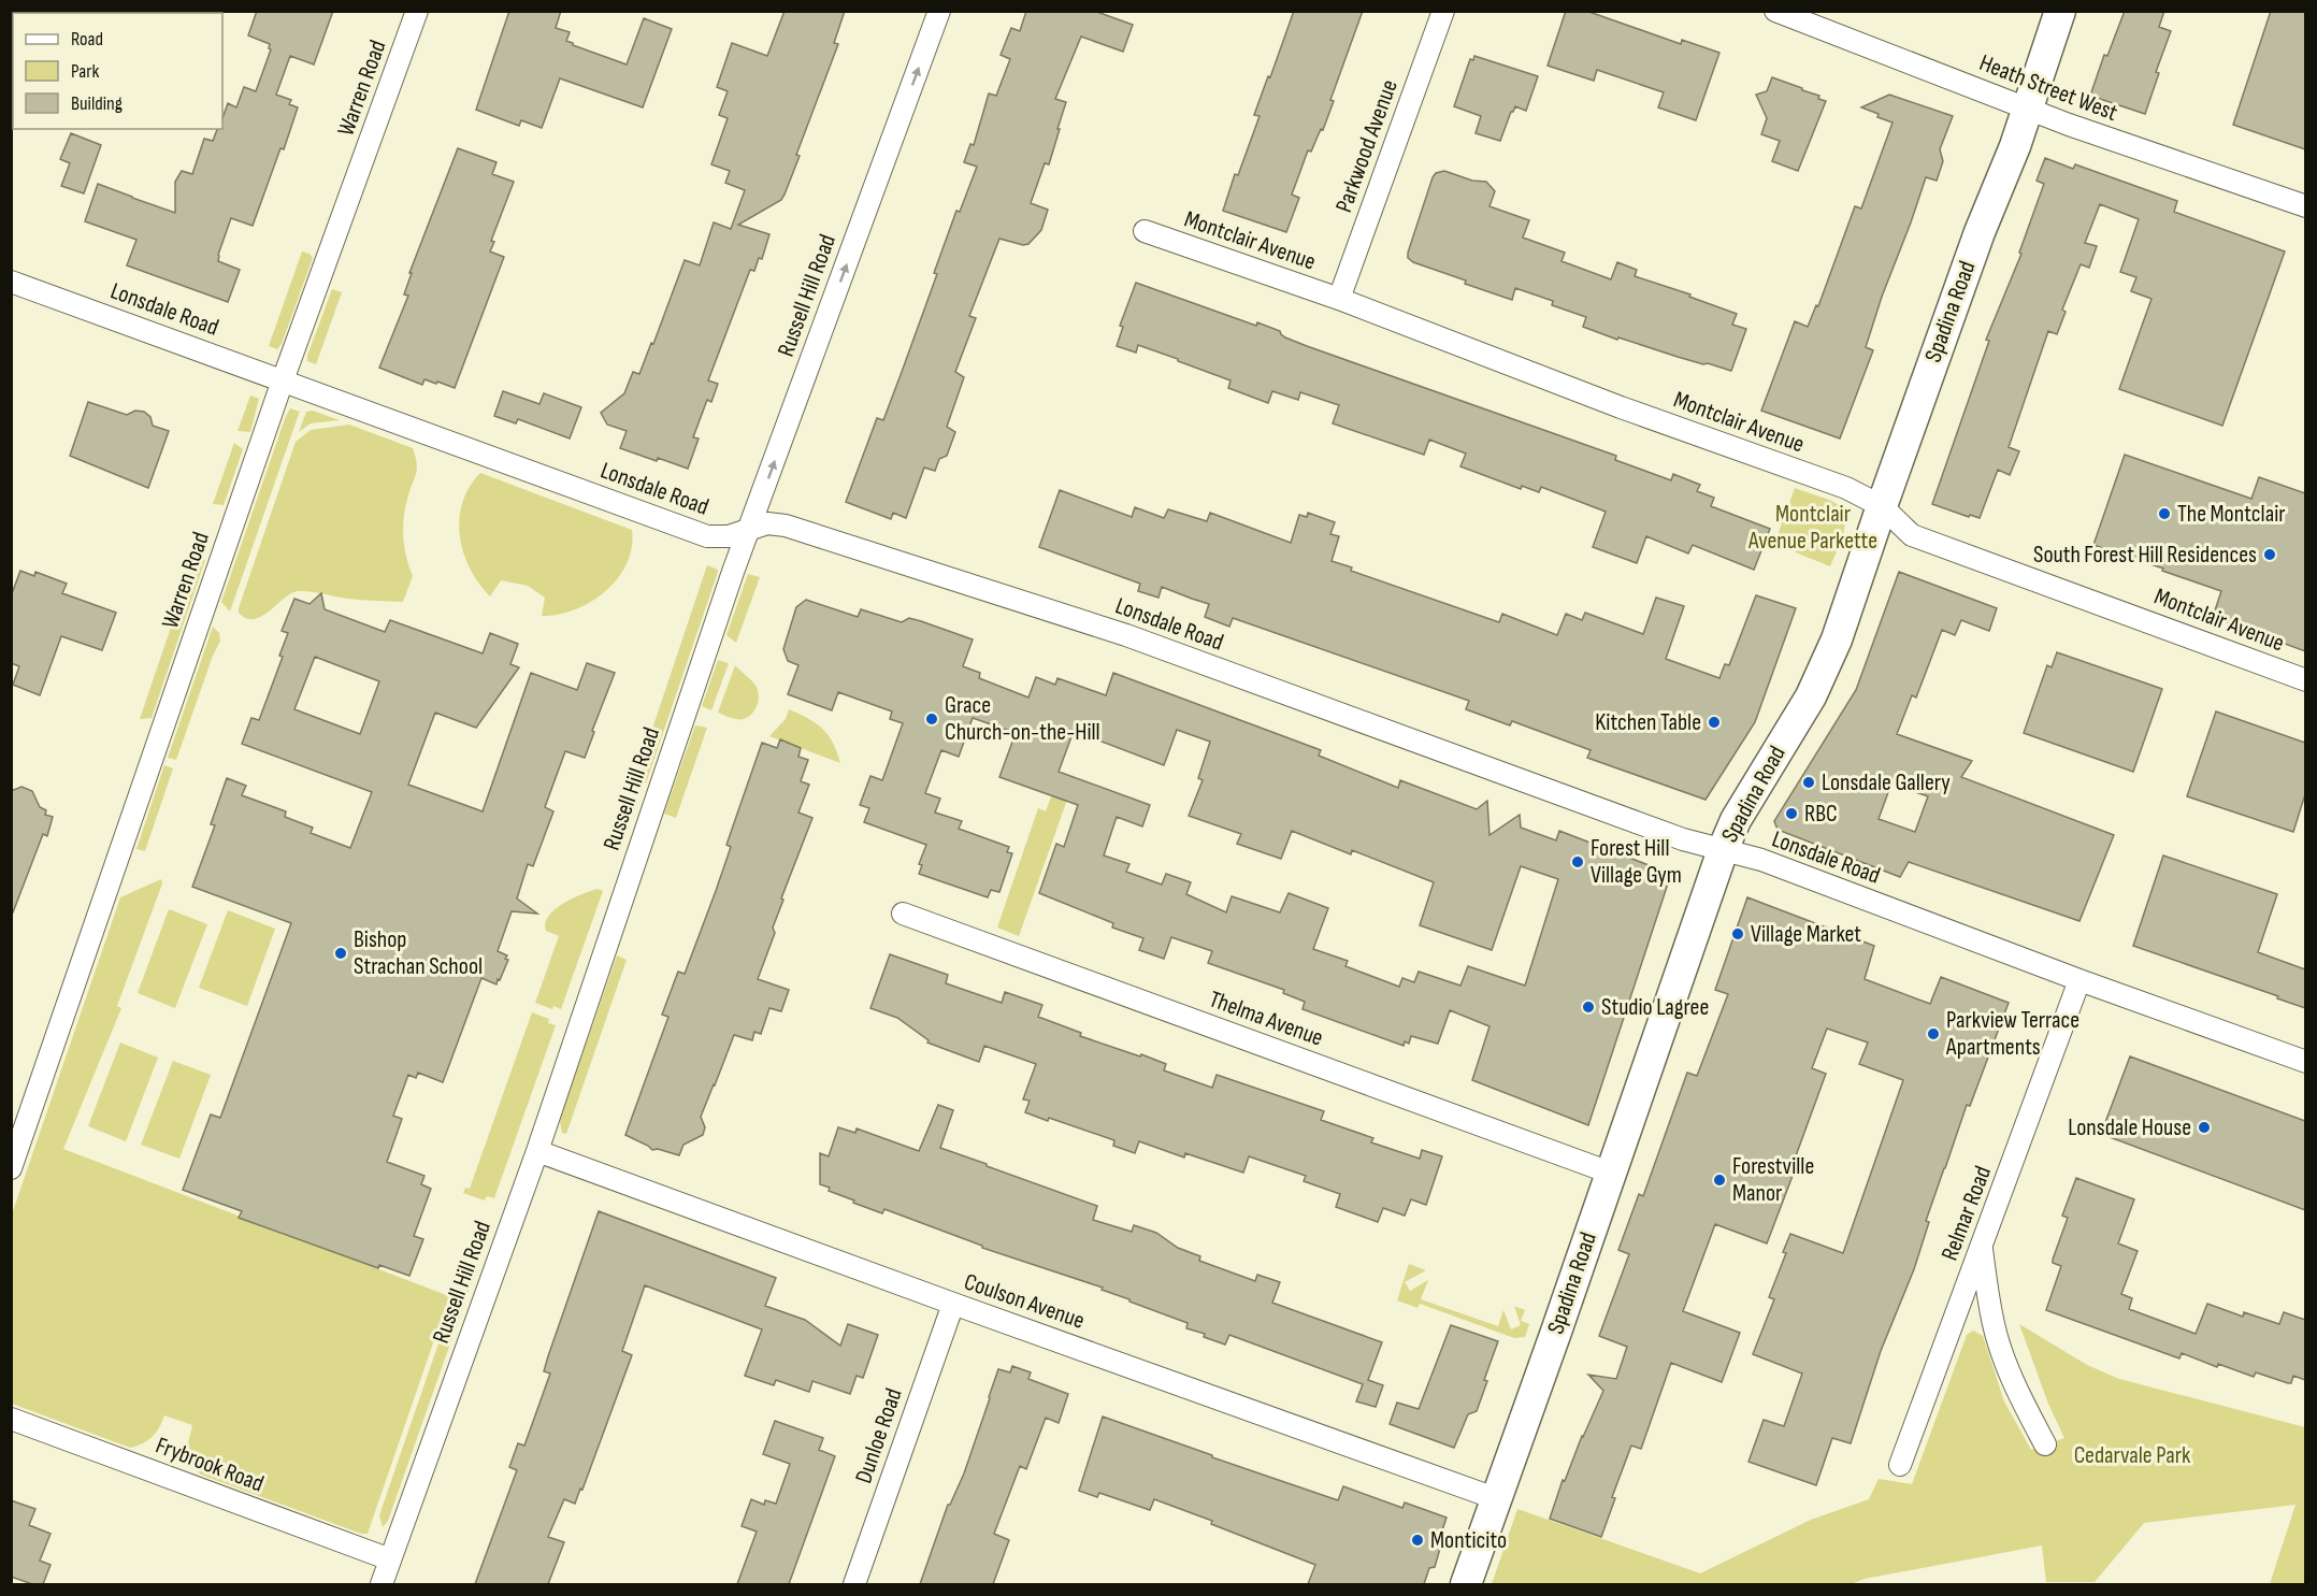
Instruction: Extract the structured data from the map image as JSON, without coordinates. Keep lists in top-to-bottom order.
{
  "streets": {
    "street": [
      "Warren Road",
      "Heath Street West",
      "Parkwood Avenue",
      "Montclair Avenue",
      "Russell Hill Road",
      "Lonsdale Road",
      "Spadina Road",
      "Thelma Avenue",
      "Relmar Road",
      "Coulson Avenue",
      "Dunloe Road",
      "Frybrook Road"
    ]
  },
  "crossings": [
    ["Warren Road", "Lonsdale Road"],
    ["Heath Street West", "Spadina Road"],
    ["Parkwood Avenue", "Montclair Avenue"],
    ["Montclair Avenue", "Spadina Road"],
    ["Russell Hill Road", "Lonsdale Road"],
    ["Russell Hill Road", "Coulson Avenue"],
    ["Russell Hill Road", "Frybrook Road"],
    ["Lonsdale Road", "Spadina Road"],
    ["Lonsdale Road", "Relmar Road"],
    ["Spadina Road", "Thelma Avenue"],
    ["Spadina Road", "Coulson Avenue"],
    ["Coulson Avenue", "Dunloe Road"]
  ],
  "parks": ["Montclair Avenue Parkette", "Cedarvale Park"],
  "places": [
    "The Montclair",
    "South Forest Hill Residences",
    "Grace Church-on-the-Hill",
    "Kitchen Table",
    "Lonsdale Gallery",
    "RBC",
    "Forest Hill Village Gym",
    "Village Market",
    "Bishop Strachan School",
    "Studio Lagree",
    "Parkview Terrace Apartments",
    "Lonsdale House",
    "Forestville Manor",
    "Monticito"
  ],
  "legend": ["Road", "Park", "Building"]
}
